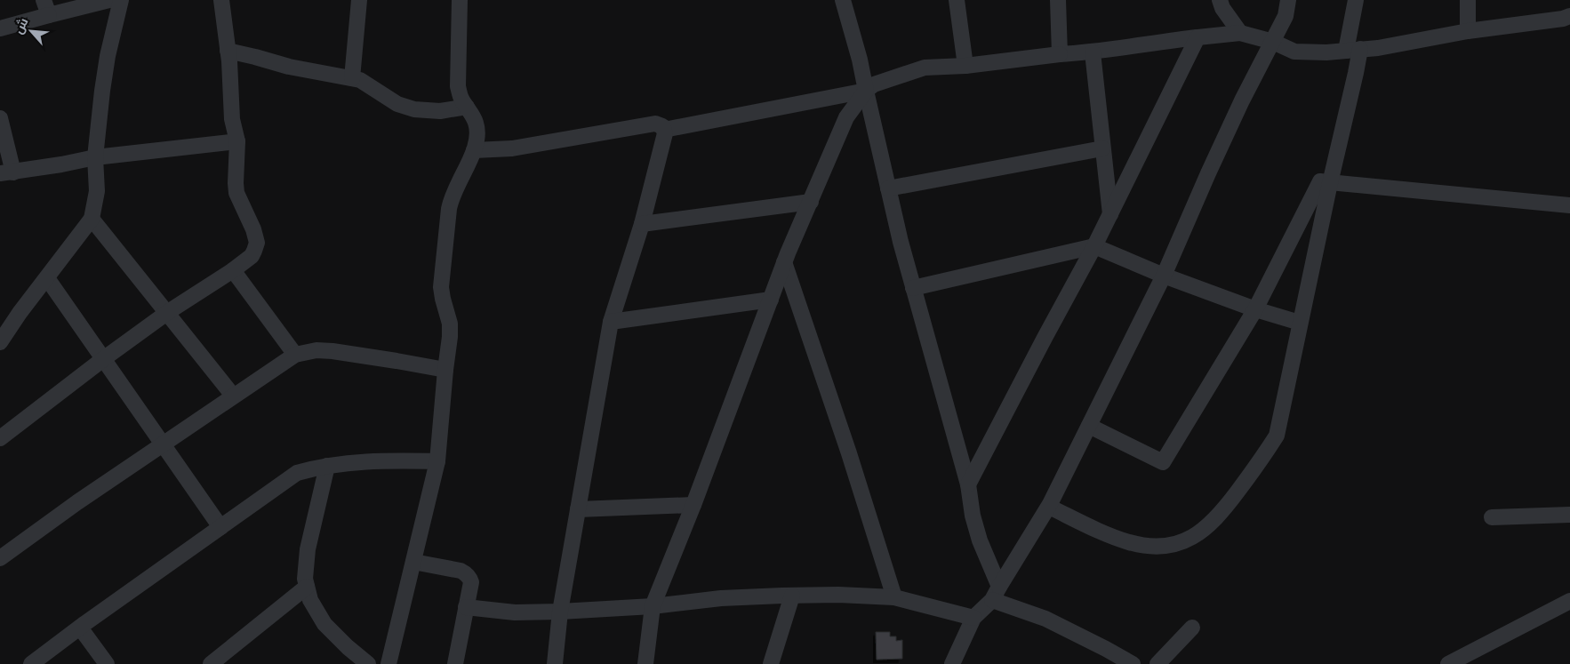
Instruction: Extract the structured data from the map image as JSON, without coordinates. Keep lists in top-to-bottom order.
{
  "north": "top left"
}
